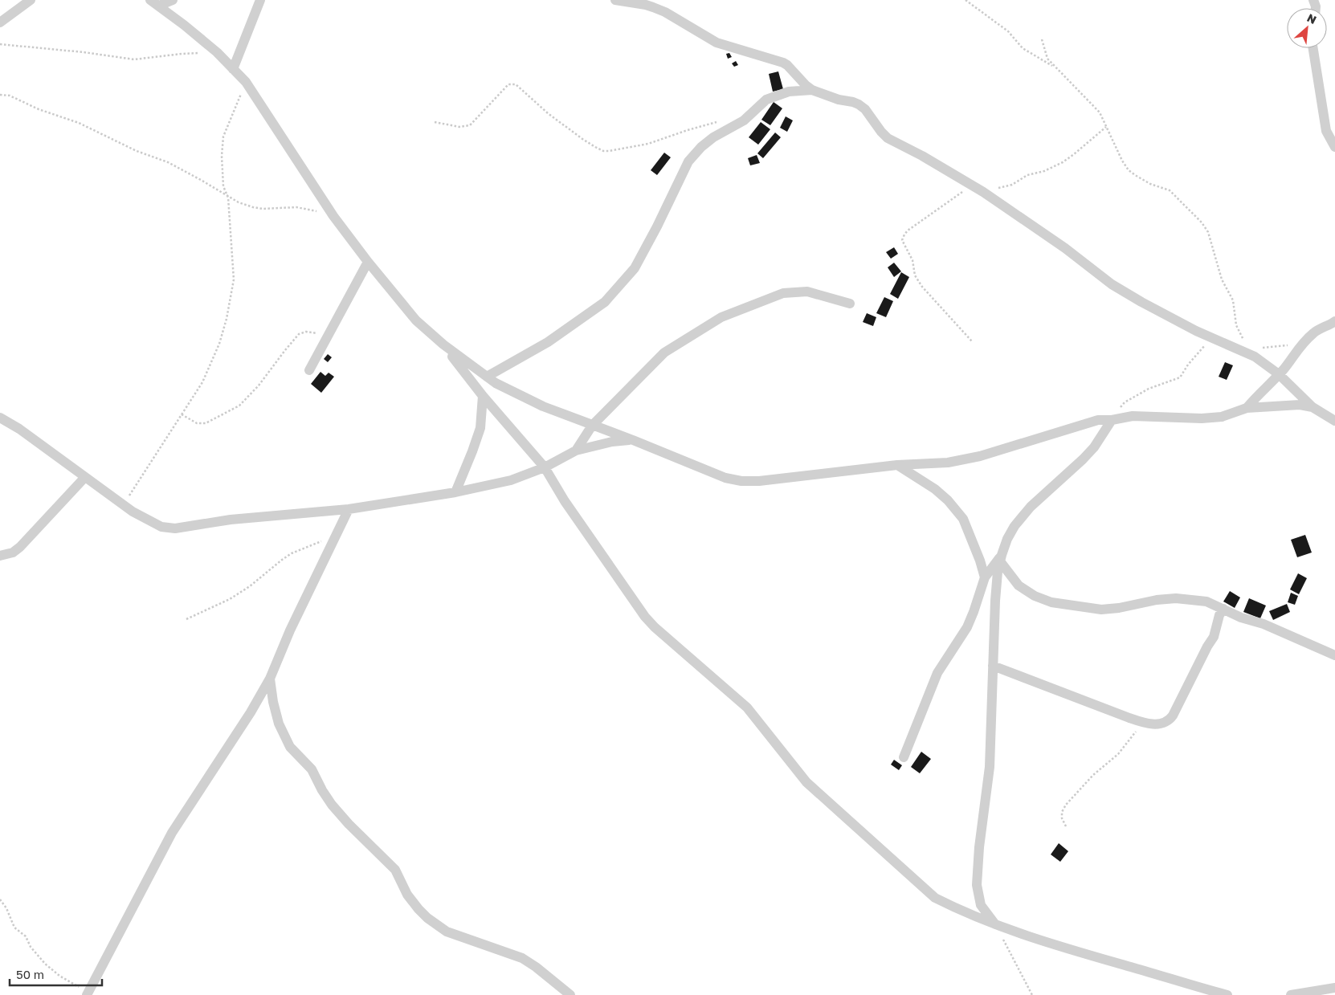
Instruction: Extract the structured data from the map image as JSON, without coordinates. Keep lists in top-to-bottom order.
{
  "scale_bar": "50 m",
  "north": "top right"
}
